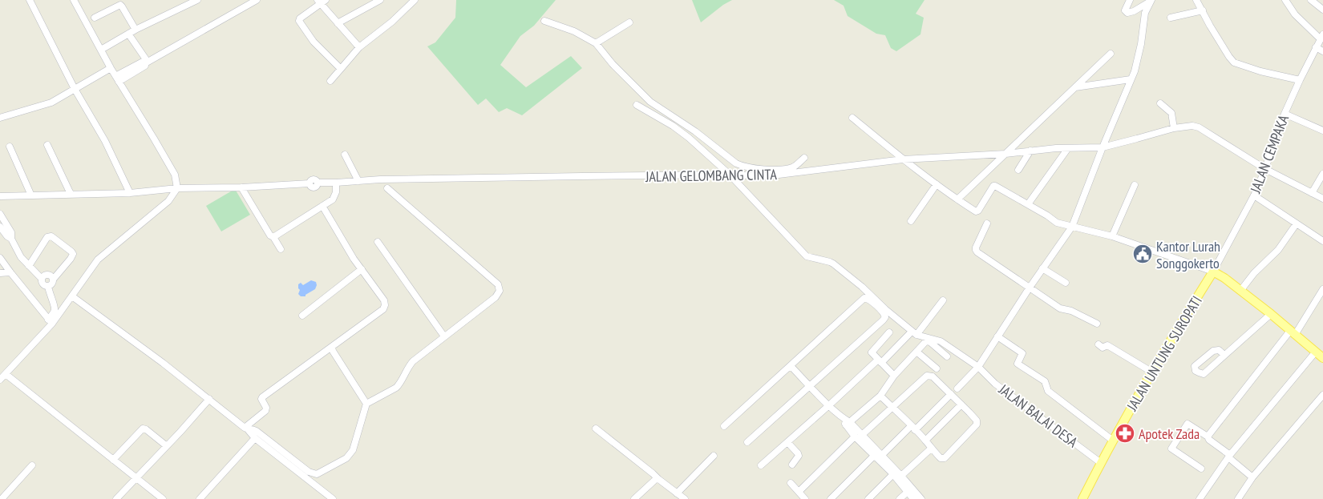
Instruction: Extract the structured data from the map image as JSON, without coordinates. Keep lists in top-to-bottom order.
{
  "streets": {
    "main road": ["JALAN UNTUNG SUROPATI"],
    "street": ["JALAN CEMPAKA", "JALAN GELOMBANG CINTA", "JALAN BALAI DESA"]
  },
  "crossings": [
    ["JALAN CEMPAKA", "JALAN GELOMBANG CINTA"],
    ["JALAN CEMPAKA", "JALAN UNTUNG SUROPATI"],
    ["JALAN UNTUNG SUROPATI", "JALAN BALAI DESA"]
  ],
  "places": {
    "public building": ["Kantor Lurah Songgokerto"],
    "pharmacy": ["Apotek Zada"]
  }
}
